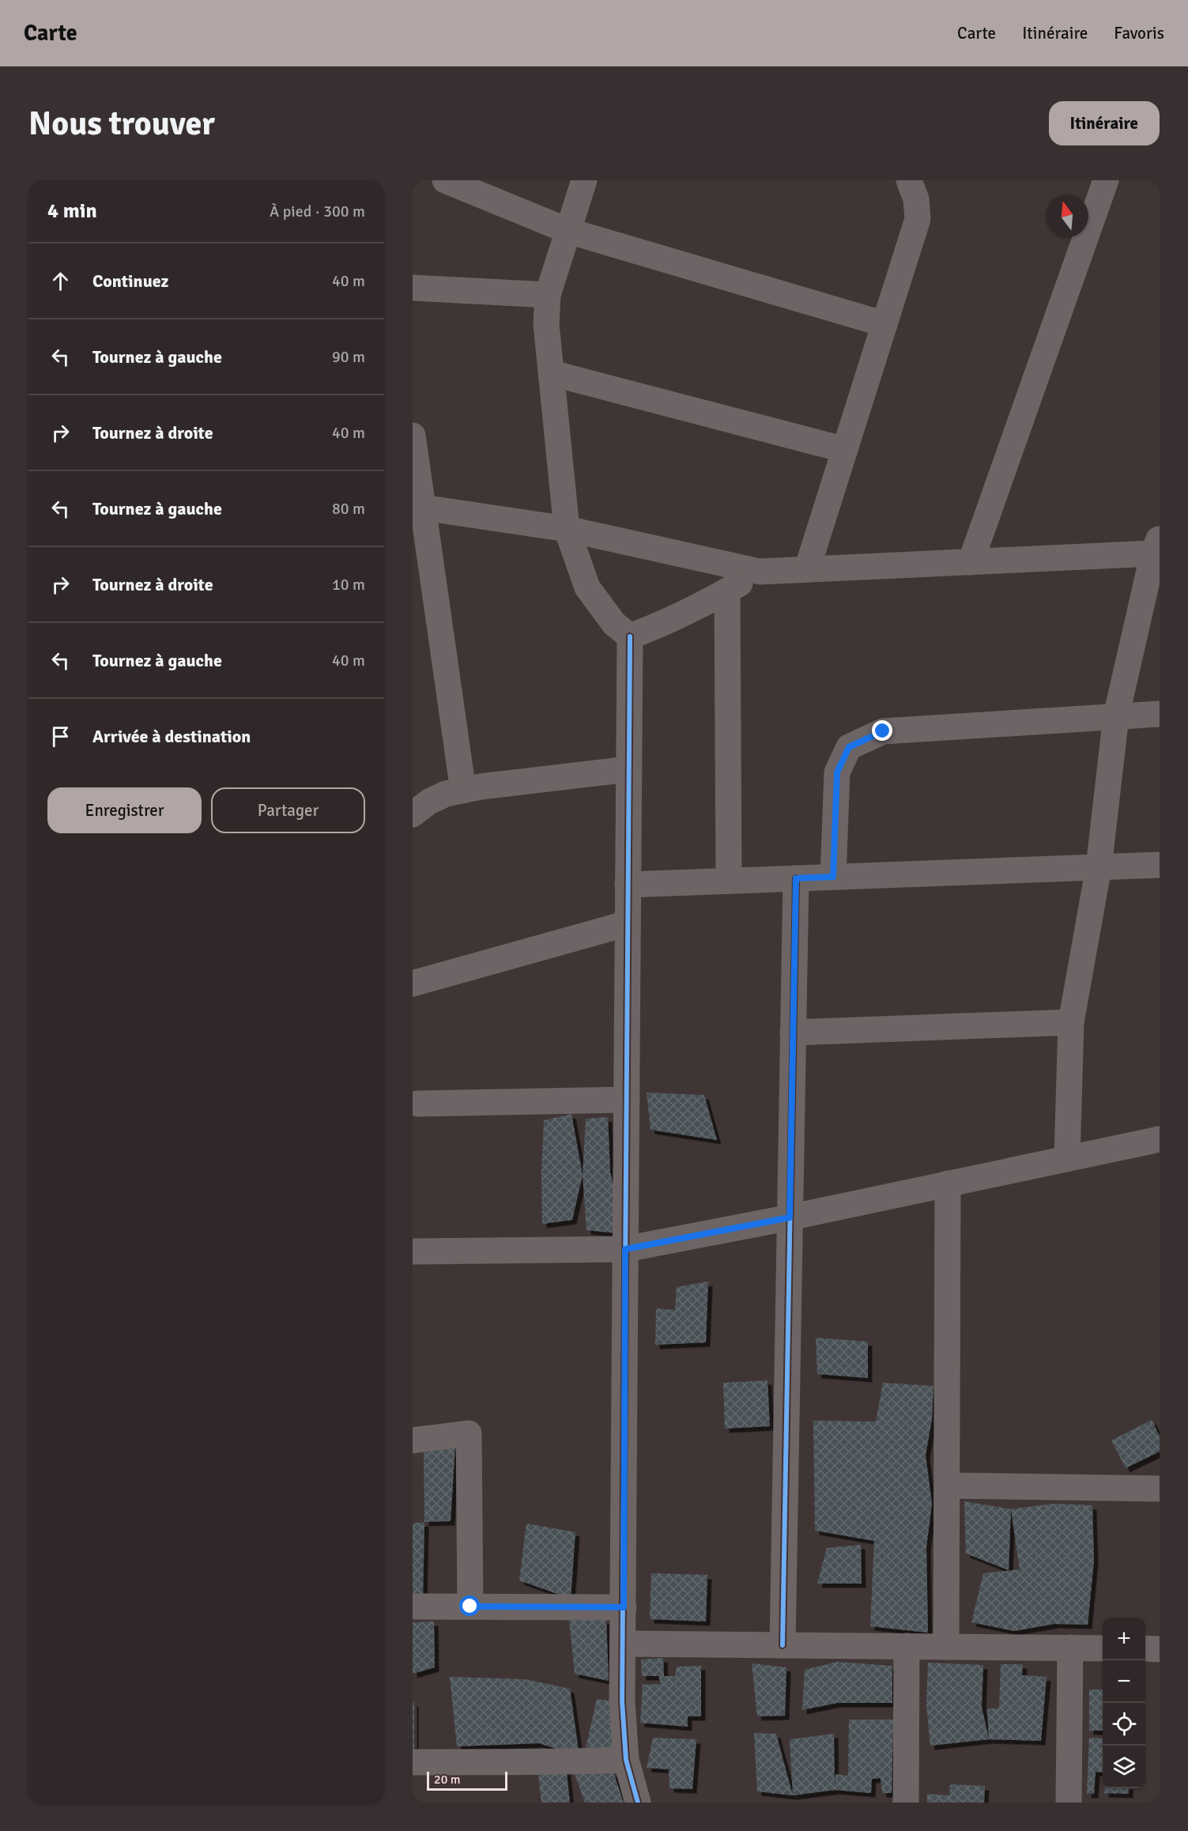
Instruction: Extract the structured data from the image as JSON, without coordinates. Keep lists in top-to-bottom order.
{
  "scale_bar": "20 m",
  "north": "top",
  "page": {
    "header": "Carte",
    "nav": ["Carte", "Itinéraire", "Favoris"],
    "buttons": [
      "Itinéraire",
      ["Enregistrer", "Partager"]
    ],
    "title": "Nous trouver",
    "heading": ["4 min", "À pied · 300 m"],
    "list": [
      ["Continuez", "40 m"],
      ["Tournez à gauche", "90 m"],
      ["Tournez à droite", "40 m"],
      ["Tournez à gauche", "80 m"],
      ["Tournez à droite", "10 m"],
      ["Tournez à gauche", "40 m"],
      "Arrivée à destination"
    ],
    "map_buttons": ["+", "−"],
    "scale": "20 m"
  }
}
